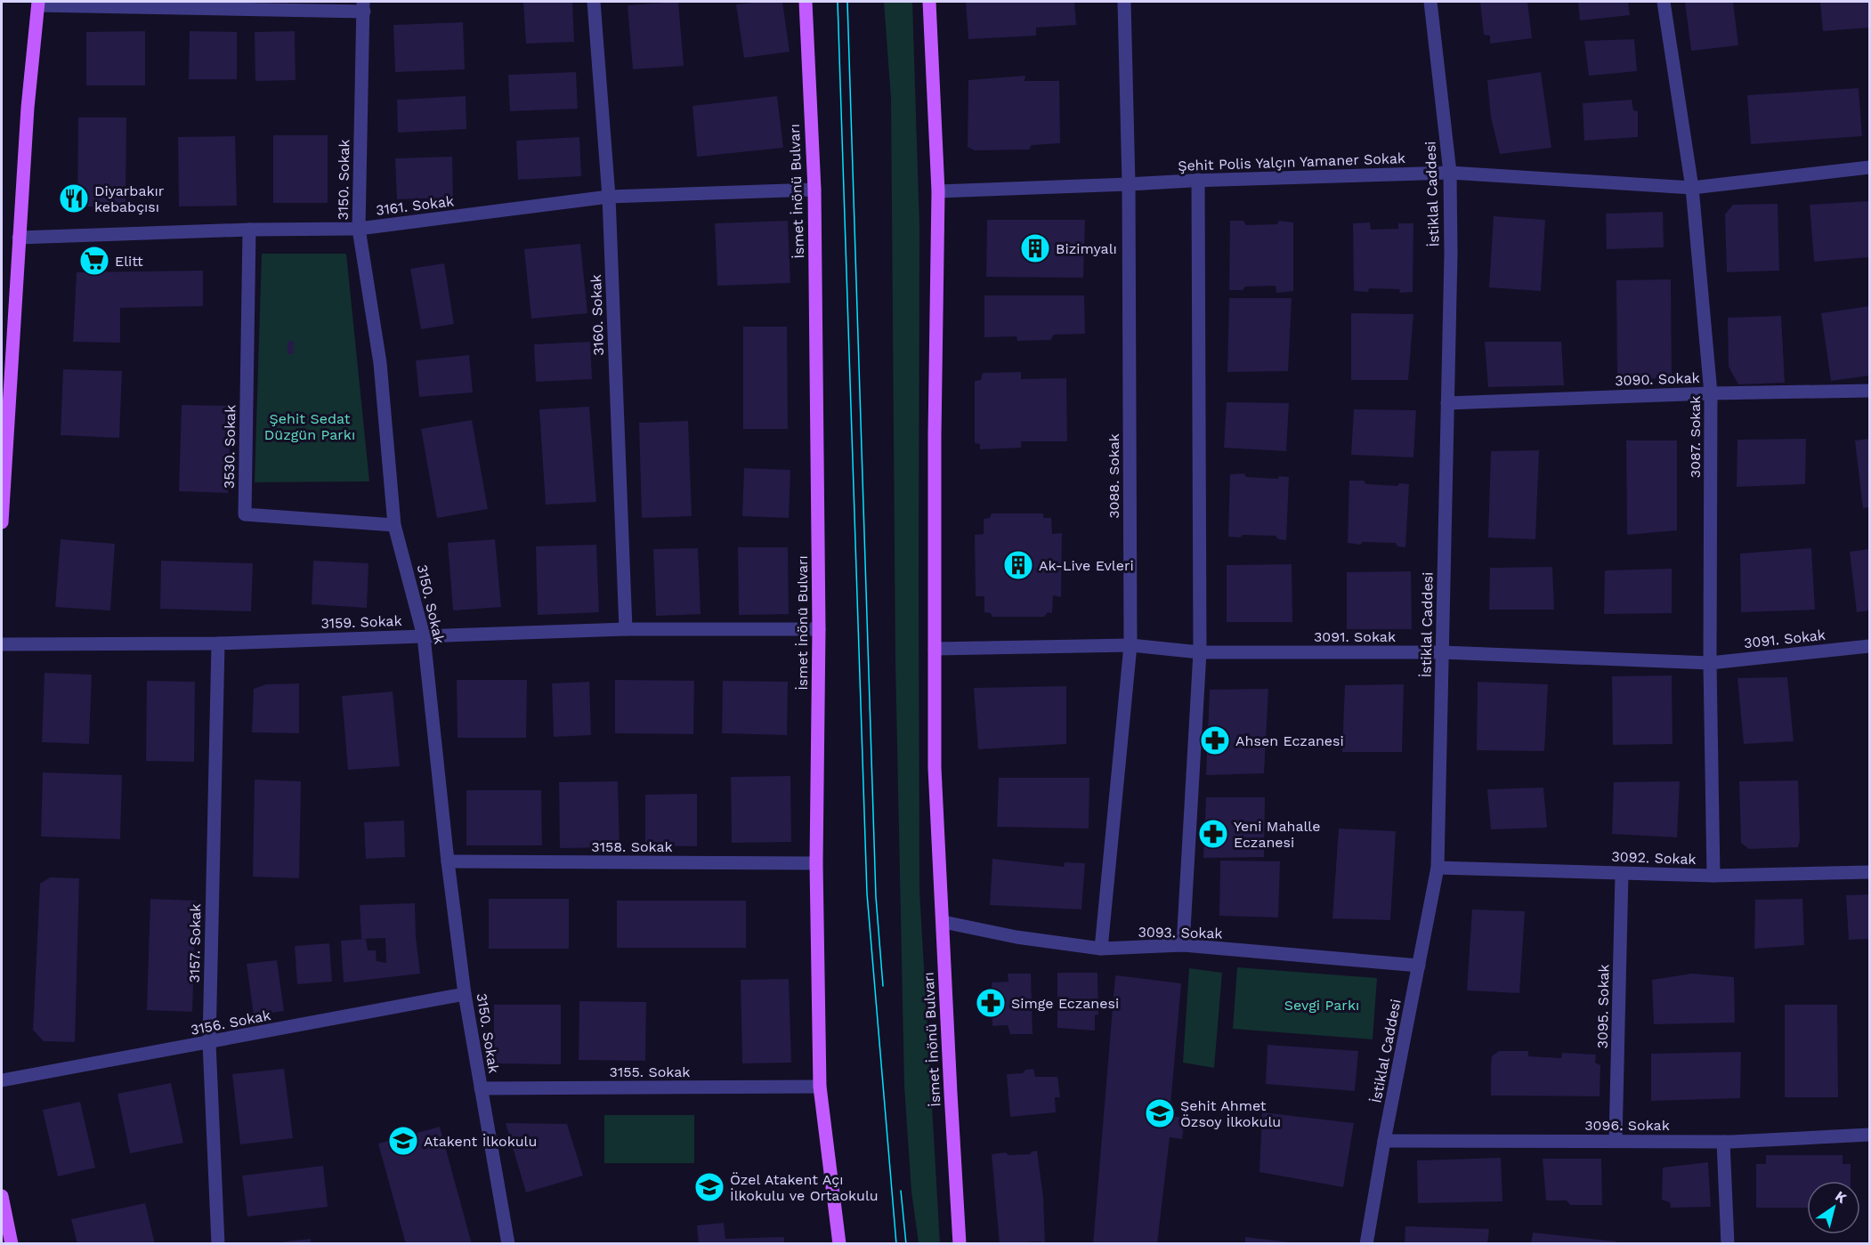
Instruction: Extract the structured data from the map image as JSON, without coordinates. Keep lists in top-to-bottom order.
{
  "streets": {
    "main road": ["İsmet İnönü Bulvarı"],
    "street": [
      "Şehit Polis Yalçın Yamaner Sokak",
      "3150. Sokak",
      "İstiklal Caddesi",
      "3161. Sokak",
      "3160. Sokak",
      "3090. Sokak",
      "3087. Sokak",
      "3530. Sokak",
      "3088. Sokak",
      "3159. Sokak",
      "3091. Sokak",
      "3158. Sokak",
      "3092. Sokak",
      "3093. Sokak",
      "3157. Sokak",
      "3095. Sokak",
      "3156. Sokak",
      "3155. Sokak",
      "3096. Sokak"
    ]
  },
  "crossings": [
    ["Şehit Polis Yalçın Yamaner Sokak", "İsmet İnönü Bulvarı"],
    ["Şehit Polis Yalçın Yamaner Sokak", "İstiklal Caddesi"],
    ["Şehit Polis Yalçın Yamaner Sokak", "3087. Sokak"],
    ["Şehit Polis Yalçın Yamaner Sokak", "3088. Sokak"],
    ["3150. Sokak", "3161. Sokak"],
    ["3150. Sokak", "3530. Sokak"],
    ["3150. Sokak", "3159. Sokak"],
    ["3150. Sokak", "3158. Sokak"],
    ["3150. Sokak", "3156. Sokak"],
    ["3150. Sokak", "3155. Sokak"],
    ["İsmet İnönü Bulvarı", "3161. Sokak"],
    ["İsmet İnönü Bulvarı", "3159. Sokak"],
    ["İsmet İnönü Bulvarı", "3091. Sokak"],
    ["İsmet İnönü Bulvarı", "3158. Sokak"],
    ["İsmet İnönü Bulvarı", "3093. Sokak"],
    ["İsmet İnönü Bulvarı", "3155. Sokak"],
    ["İstiklal Caddesi", "3090. Sokak"],
    ["İstiklal Caddesi", "3091. Sokak"],
    ["İstiklal Caddesi", "3092. Sokak"],
    ["İstiklal Caddesi", "3093. Sokak"],
    ["İstiklal Caddesi", "3096. Sokak"],
    ["3161. Sokak", "3160. Sokak"],
    ["3161. Sokak", "3530. Sokak"],
    ["3160. Sokak", "3159. Sokak"],
    ["3090. Sokak", "3087. Sokak"],
    ["3087. Sokak", "3091. Sokak"],
    ["3087. Sokak", "3092. Sokak"],
    ["3088. Sokak", "3091. Sokak"],
    ["3088. Sokak", "3093. Sokak"],
    ["3159. Sokak", "3157. Sokak"],
    ["3092. Sokak", "3095. Sokak"],
    ["3157. Sokak", "3156. Sokak"],
    ["3095. Sokak", "3096. Sokak"]
  ],
  "parks": ["Şehit Sedat Düzgün Parkı", "Sevgi Parkı"],
  "places": {
    "restaurant": ["Diyarbakır kebabçısı"],
    "building": ["Bizimyalı", "Ak-Live Evleri"],
    "supermarket": ["Elitt"],
    "pharmacy": ["Ahsen Eczanesi", "Yeni Mahalle Eczanesi", "Simge Eczanesi"],
    "school or university": ["Şehit Ahmet Özsoy İlkokulu", "Atakent İlkokulu", "Özel Atakent Açı İlkokulu ve Ortaokulu"]
  },
  "north": "top right"
}
